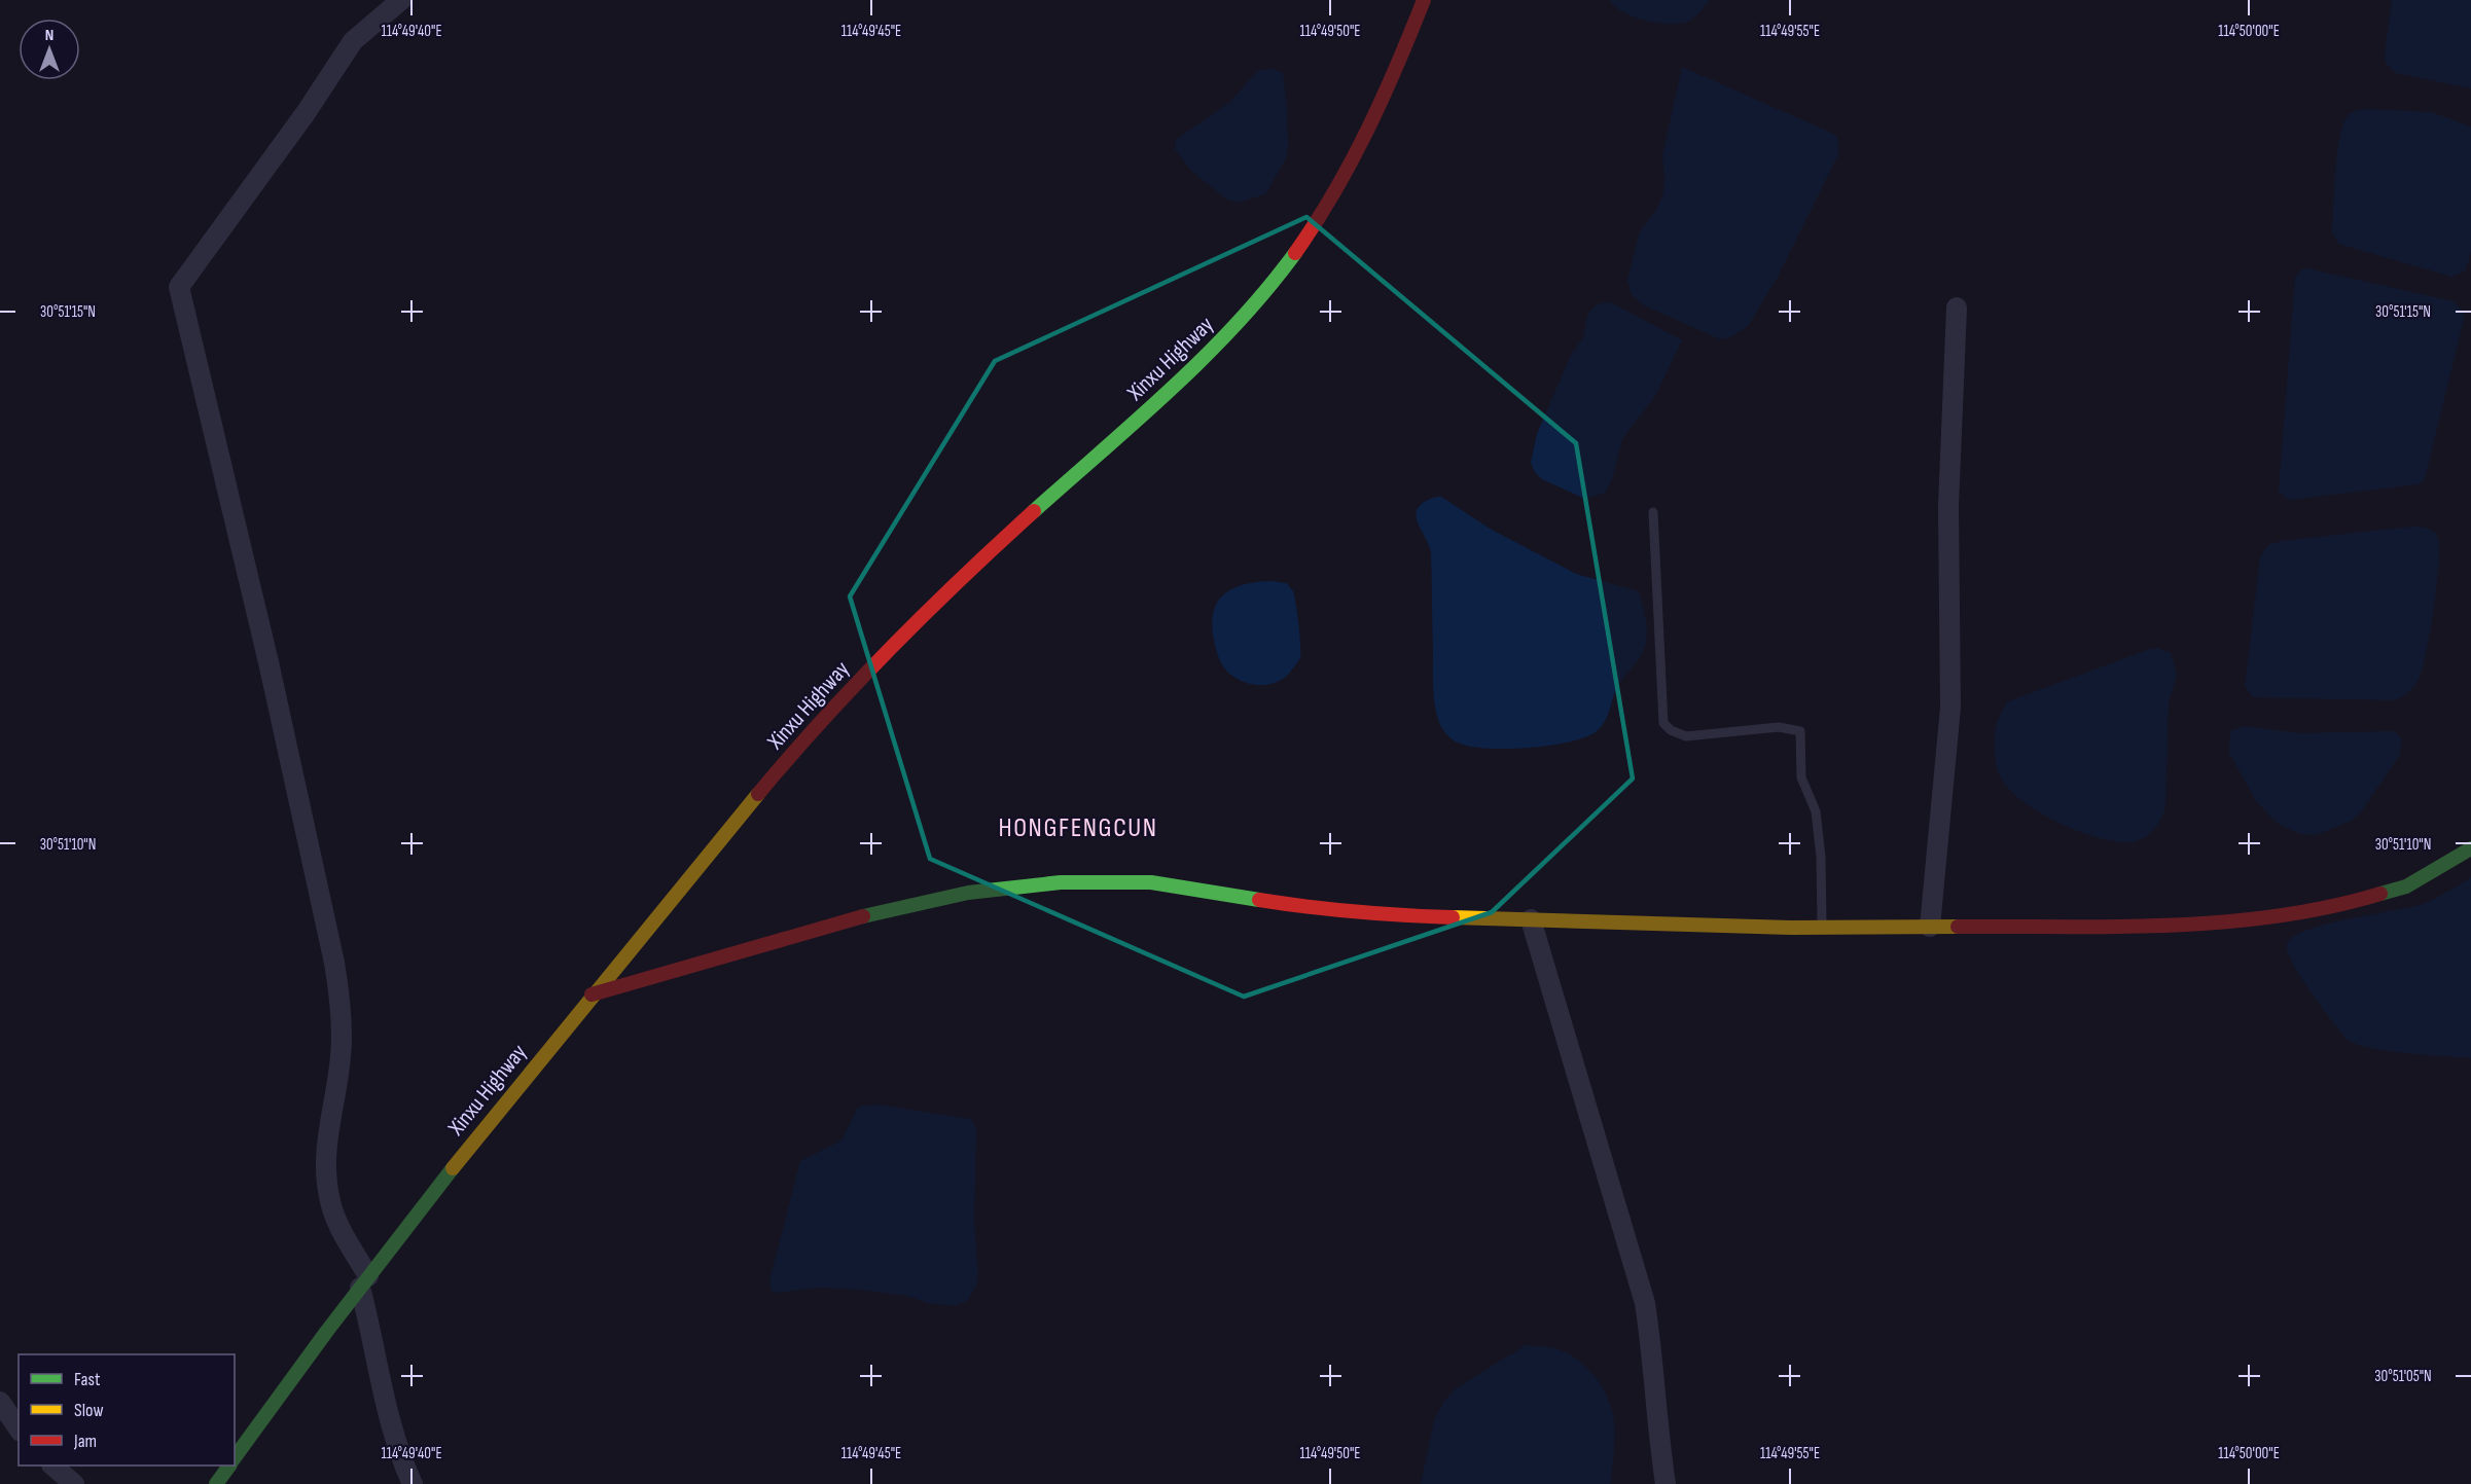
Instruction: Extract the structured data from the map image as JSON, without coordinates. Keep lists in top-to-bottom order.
{
  "streets": {
    "street": ["Xinxu Highway"]
  },
  "districts": ["HONGFENGCUN"],
  "legend": ["Fast", "Slow", "Jam"],
  "north": "top",
  "coordinates": [
    "114°49'40\"E",
    "114°49'45\"E",
    "114°49'50\"E",
    "114°49'55\"E",
    "114°50'00\"E",
    "30°51'15\"N",
    "30°51'10\"N",
    "30°51'05\"N"
  ]
}
